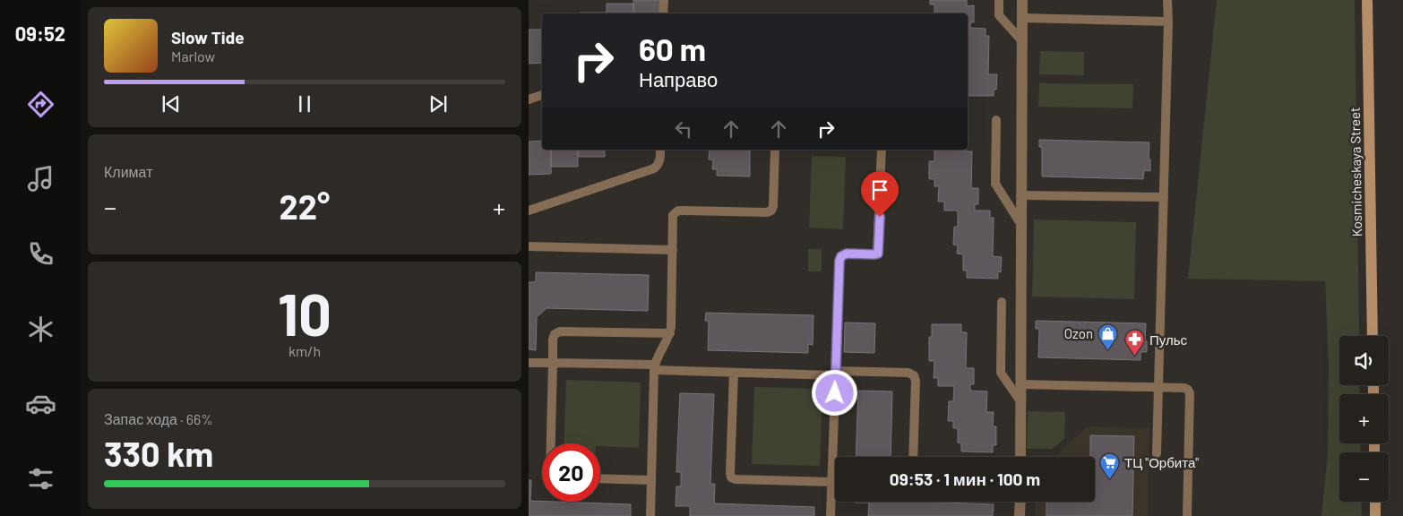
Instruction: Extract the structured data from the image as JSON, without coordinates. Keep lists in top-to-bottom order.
{
  "streets": {
    "street": ["Kosmicheskaya Street"]
  },
  "places": {
    "shop": ["Ozon"],
    "pharmacy": ["Пульс"],
    "supermarket": ["ТЦ \"Орбита\""]
  },
  "page": {
    "tabs": "09:52",
    "turn": ["60 m", "Направо"],
    "song": ["Slow Tide", "Marlow"],
    "tile": [
      "Климат",
      ["10", "km/h"],
      ["Запас хода · 66%", "330 km"]
    ],
    "heat": ["−", "22°", "+"],
    "map_buttons": ["+", "−"],
    "limit": "20",
    "trip": "09:53 · 1 мин · 100 m"
  }
}
